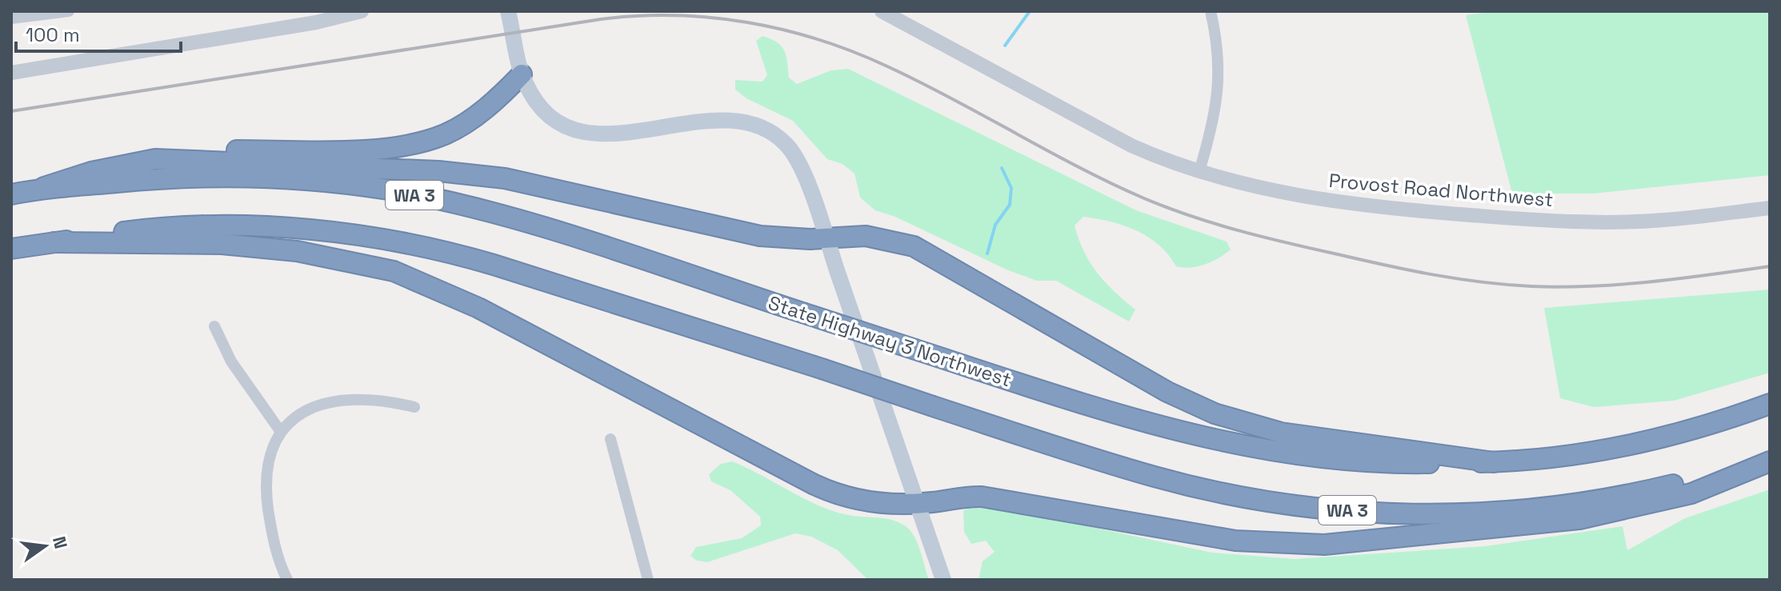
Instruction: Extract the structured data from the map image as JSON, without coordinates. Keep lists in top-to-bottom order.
{
  "streets": {
    "highway": ["WA 3", "State Highway 3 Northwest"],
    "street": ["Provost Road Northwest"]
  },
  "scale_bar": "100 m",
  "north": "right"
}
